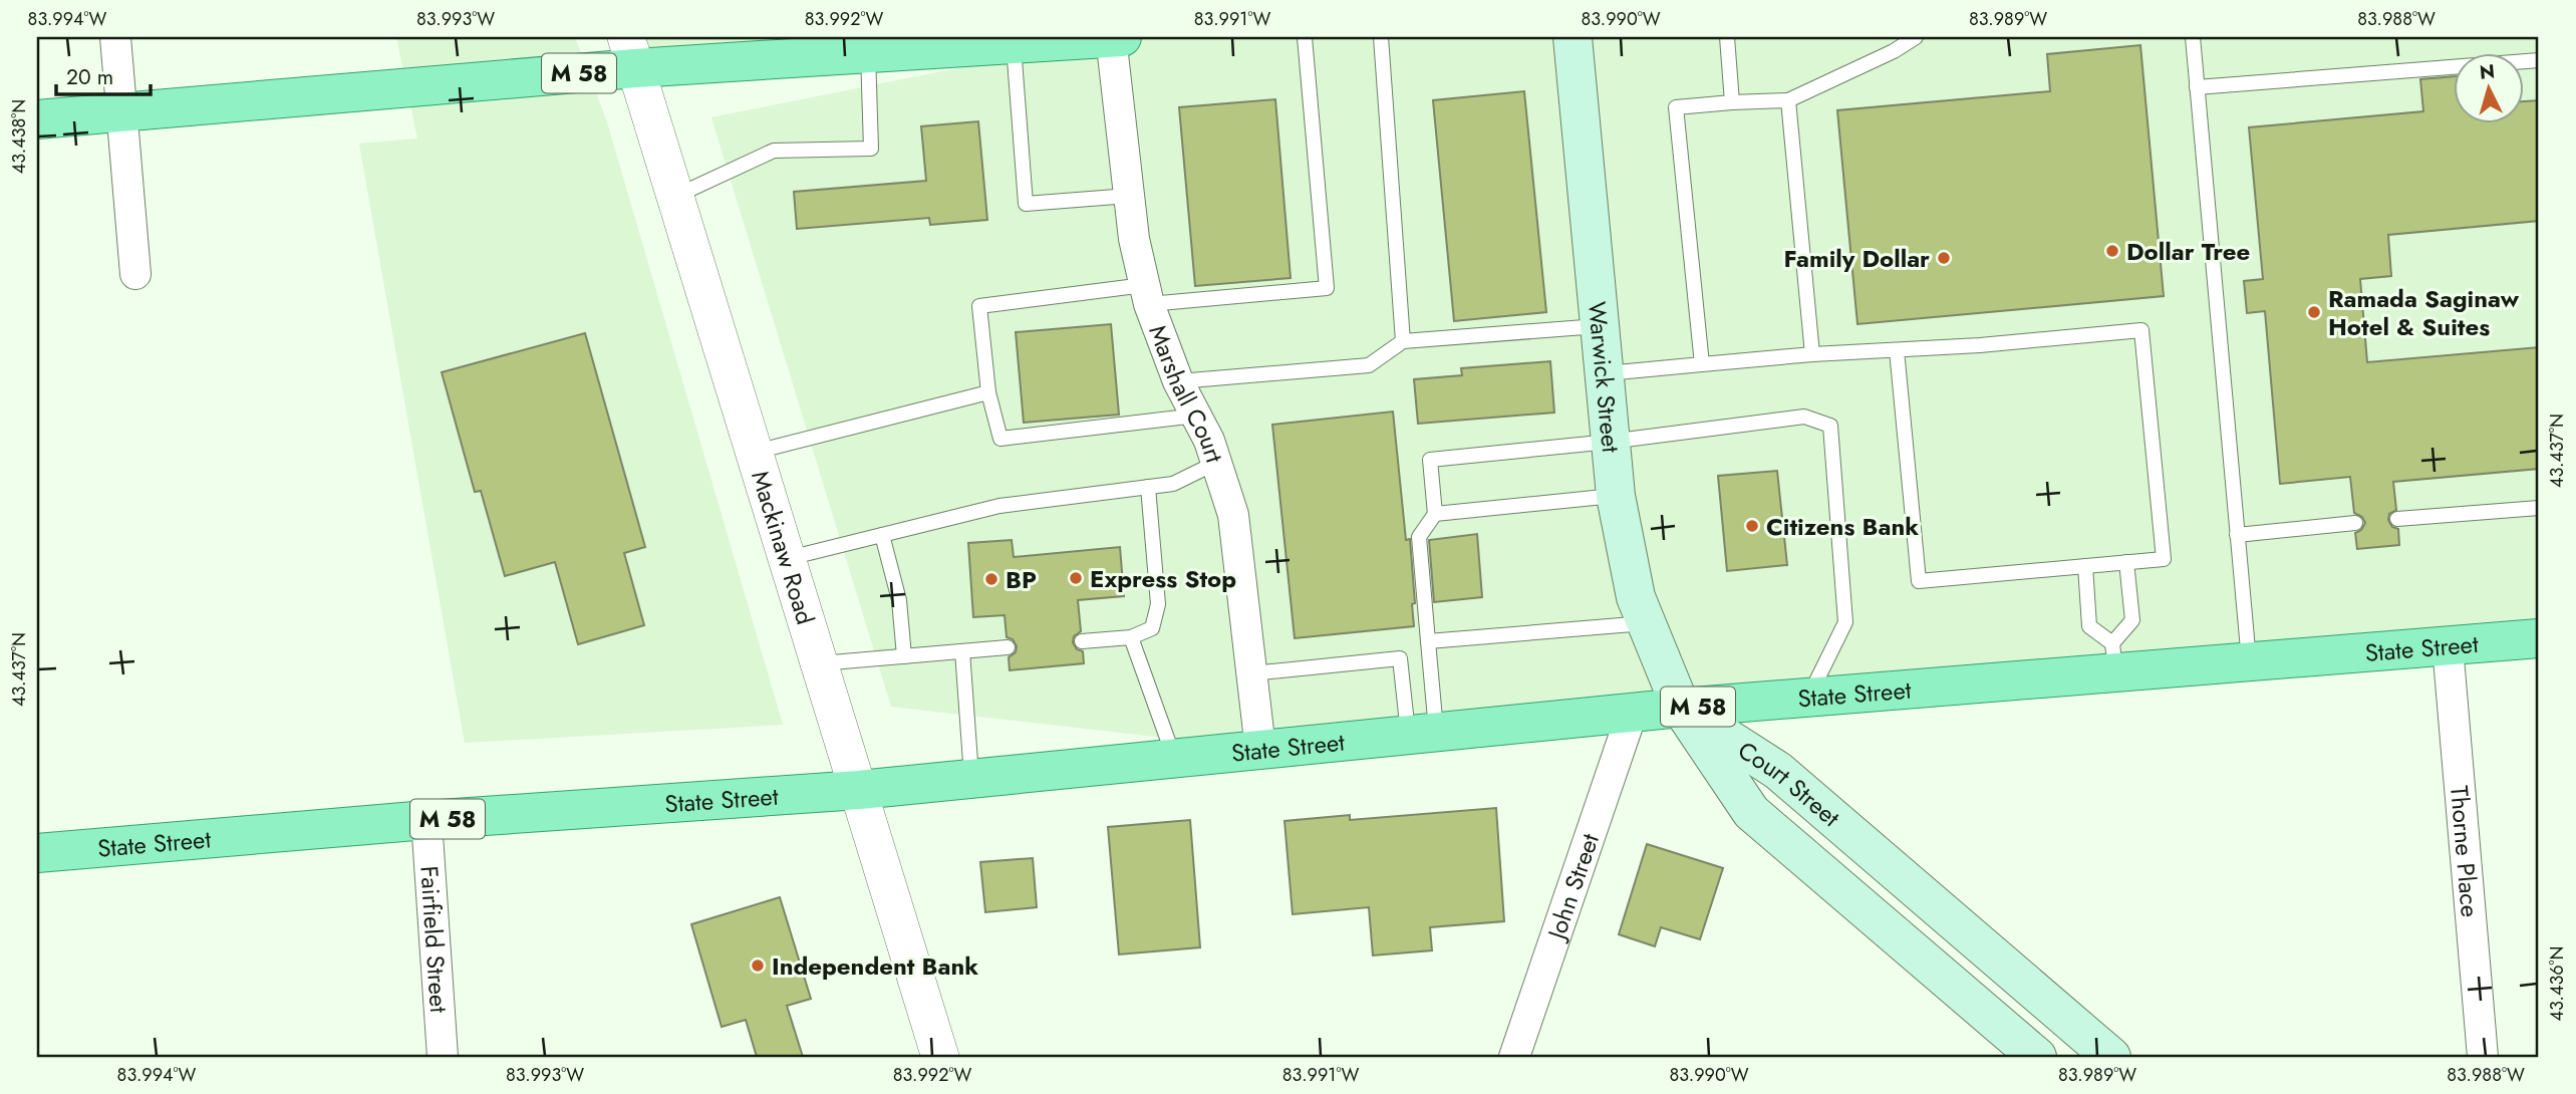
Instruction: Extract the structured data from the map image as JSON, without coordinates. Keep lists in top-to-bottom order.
{
  "streets": {
    "main road": [
      "M 58",
      "Warwick Street",
      "State Street",
      "Court Street"
    ],
    "street": [
      "Marshall Court",
      "Mackinaw Road",
      "Thorne Place",
      "John Street",
      "Fairfield Street"
    ]
  },
  "crossings": [
    ["M 58", "Marshall Court"],
    ["M 58", "Mackinaw Road"],
    ["Warwick Street", "State Street"],
    ["Warwick Street", "Court Street"],
    ["Marshall Court", "State Street"],
    ["Mackinaw Road", "State Street"],
    ["State Street", "Court Street"],
    ["State Street", "Thorne Place"],
    ["State Street", "John Street"],
    ["State Street", "Fairfield Street"]
  ],
  "places": [
    "Dollar Tree",
    "Family Dollar",
    "Ramada Saginaw Hotel & Suites",
    "Citizens Bank",
    "Express Stop",
    "BP",
    "Independent Bank"
  ],
  "scale_bar": "20 m",
  "north": "top",
  "coordinates": [
    "83.994°W",
    "83.993°W",
    "83.992°W",
    "83.991°W",
    "83.990°W",
    "83.989°W",
    "83.988°W",
    "43.438°N",
    "43.437°N",
    "43.436°N"
  ]
}
